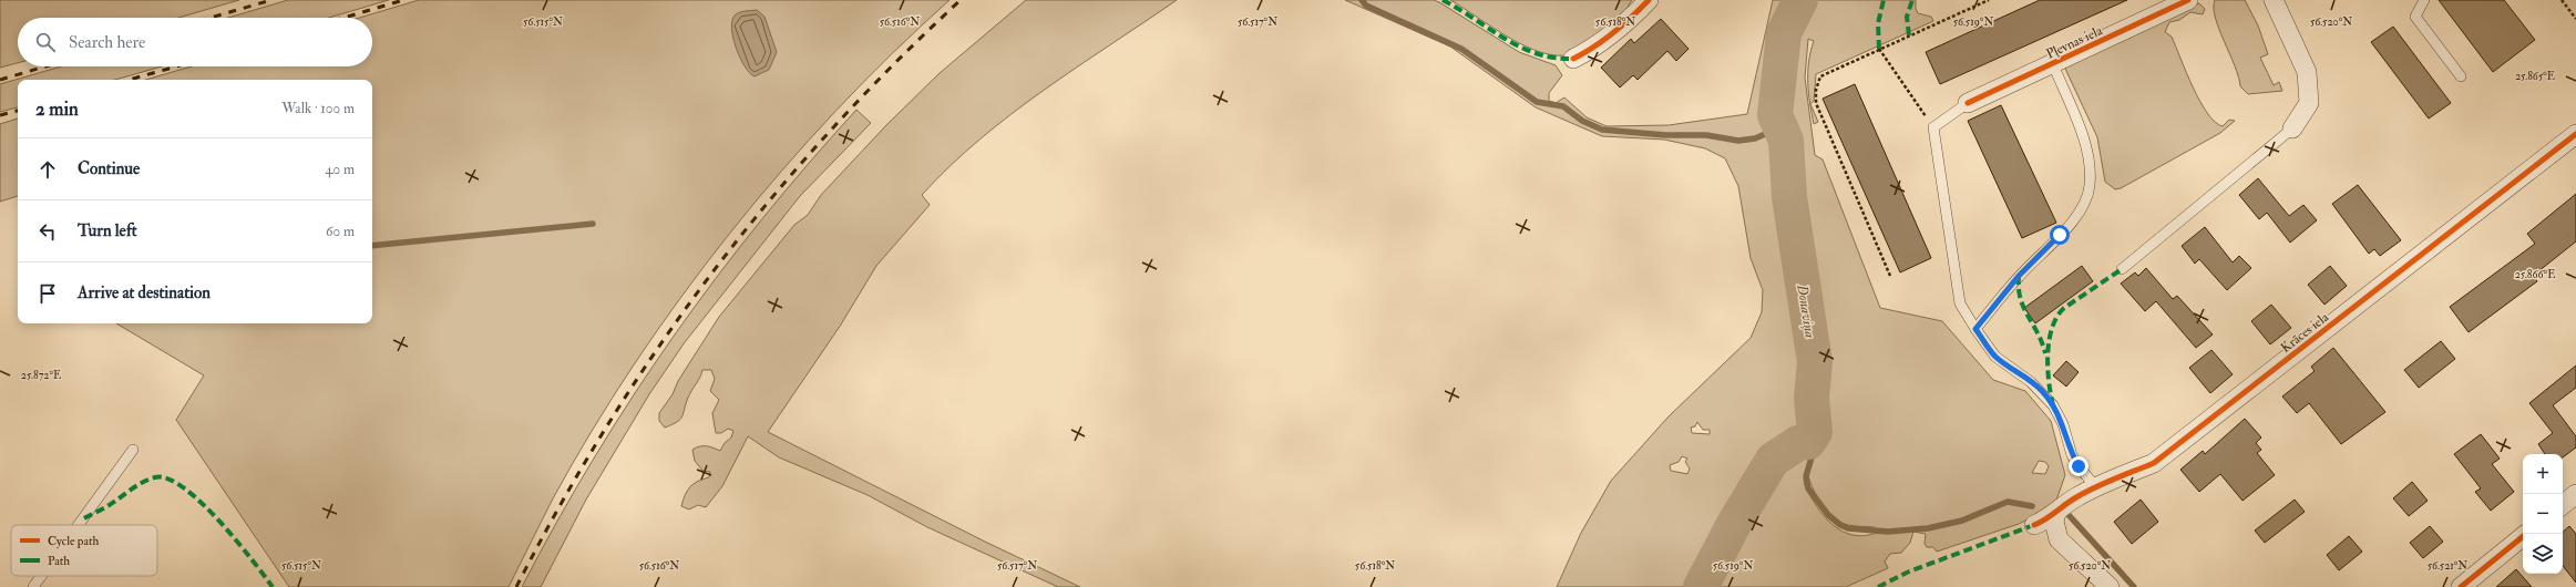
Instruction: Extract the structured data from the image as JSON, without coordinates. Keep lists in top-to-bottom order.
{
  "streets": {
    "street": ["Pļevnas iela", "Krāces iela"]
  },
  "water": ["Donaviņa"],
  "legend": ["Cycle path", "Path"],
  "page": {
    "search": "Search here",
    "heading": ["2 min", "Walk · 100 m"],
    "list": [
      ["Continue", "40 m"],
      ["Turn left", "60 m"],
      "Arrive at destination"
    ],
    "map_buttons": ["+", "−"]
  },
  "coordinates": [
    "56.515°N",
    "56.516°N",
    "56.517°N",
    "56.518°N",
    "56.519°N",
    "56.520°N",
    "25.865°E",
    "25.866°E",
    "25.872°E",
    "56.521°N"
  ]
}
